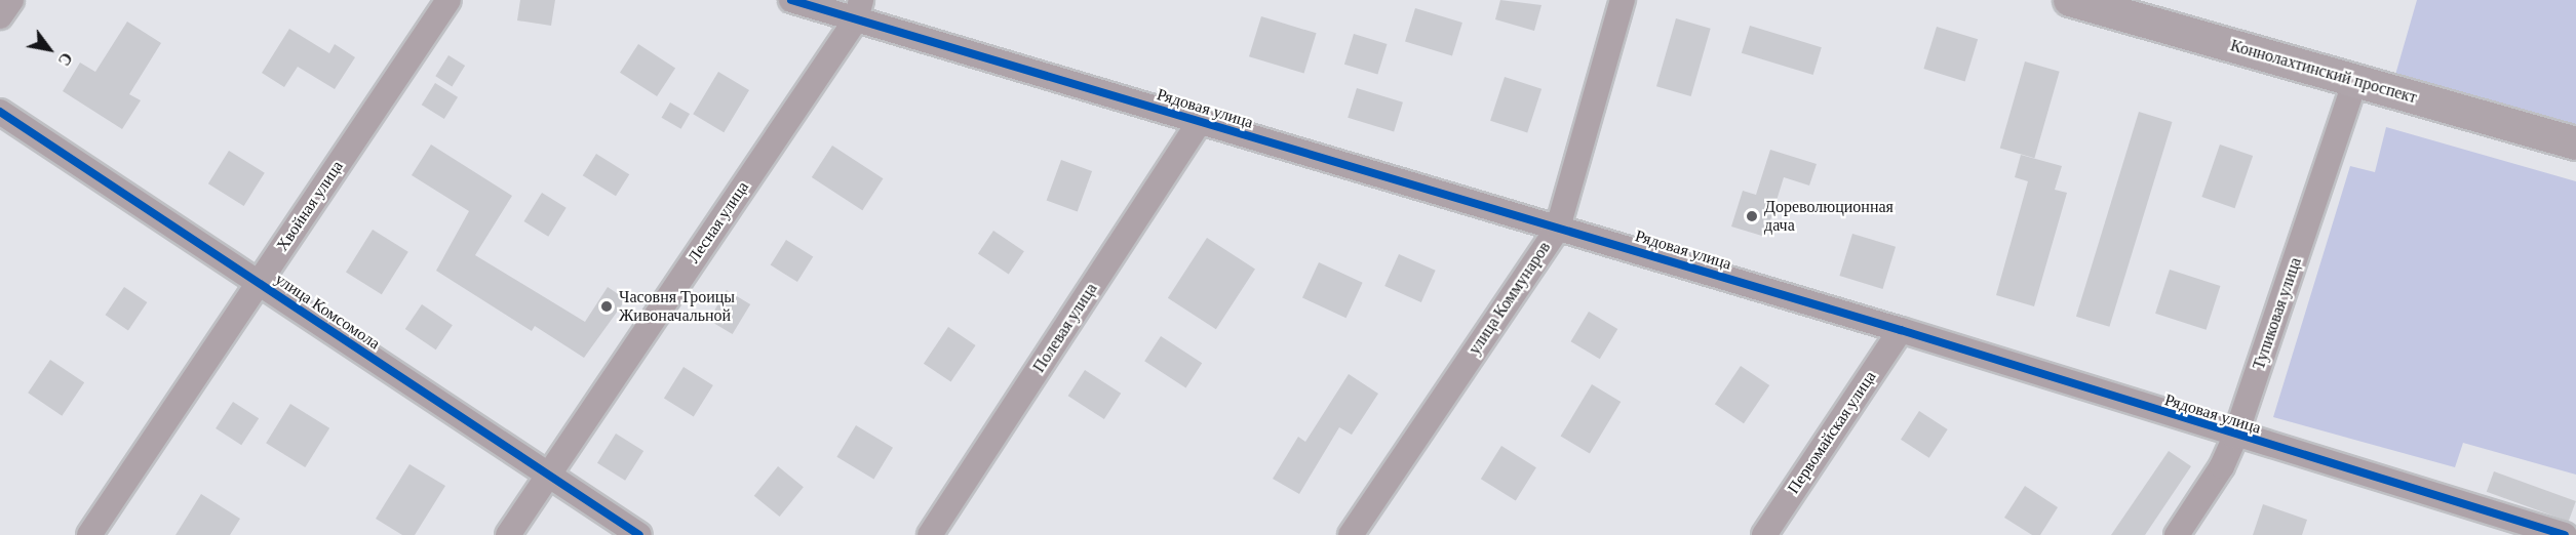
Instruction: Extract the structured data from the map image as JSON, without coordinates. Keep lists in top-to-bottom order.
{
  "streets": {
    "main road": ["Коннолахтинский проспект"],
    "street": [
      "Рядовая улица",
      "Хвойная улица",
      "Лесная улица",
      "улица Коммунаров",
      "улица Комсомола",
      "Тупиковая улица",
      "Полевая улица",
      "Первомайская улица"
    ]
  },
  "crossings": [
    ["Коннолахтинский проспект", "Тупиковая улица"],
    ["Рядовая улица", "Лесная улица"],
    ["Рядовая улица", "улица Коммунаров"],
    ["Рядовая улица", "Тупиковая улица"],
    ["Рядовая улица", "Полевая улица"],
    ["Рядовая улица", "Первомайская улица"],
    ["Хвойная улица", "улица Комсомола"],
    ["Лесная улица", "улица Комсомола"]
  ],
  "places": ["Дореволюционная дача", "Часовня Троицы Живоначальной"],
  "north": "bottom right"
}
